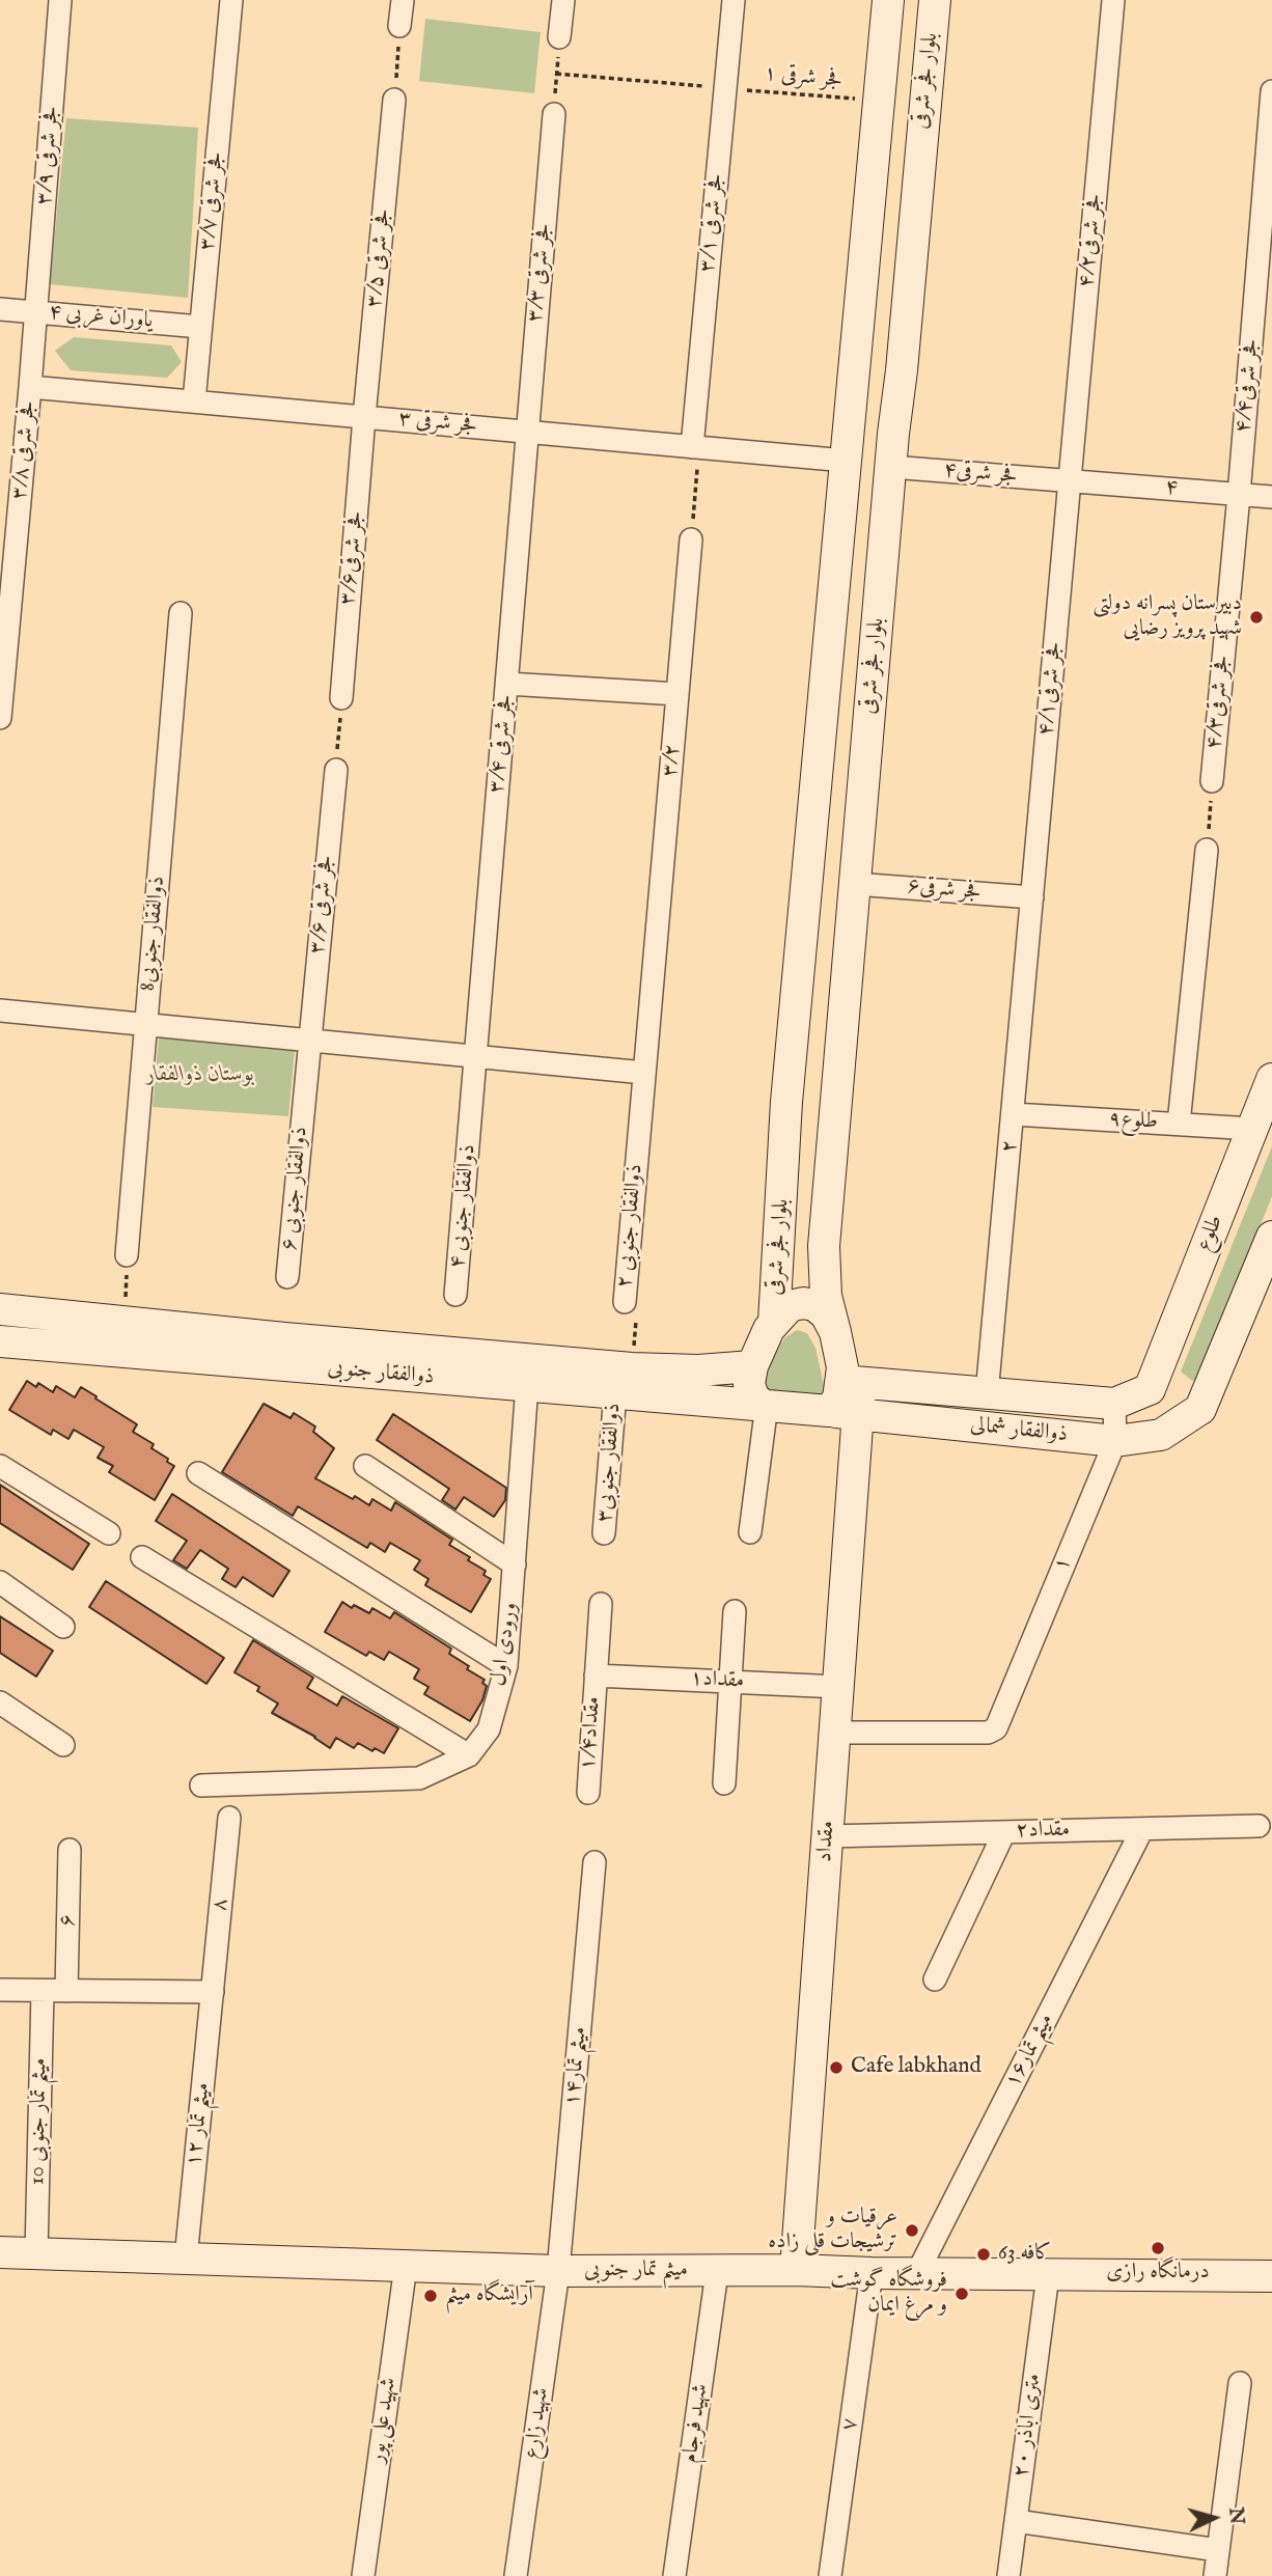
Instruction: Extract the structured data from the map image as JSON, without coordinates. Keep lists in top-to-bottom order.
{
  "streets": {
    "main road": [
      "بلوار فجر شرقی",
      "طلوع",
      "ذوالفقار جنوبی",
      "ذوالفقار شمالی",
      "مقداد",
      "میثم تمار جنوبی"
    ],
    "street": [
      "۳/۹ فجر شرقی",
      "۳/۷ فجر شرقی",
      "۳/۱ فجر شرقی",
      "فجر شرقی۴/۲",
      "۳/۵ فجر شرقی",
      "۳/۳ فجر شرقی",
      "۴ یاوران غربی",
      "فجر شرقی۴/۴",
      "۳ فجر شرقی",
      "۳/۸ فجر شرقی",
      "فجر شرقی۴",
      "۴",
      "فجر شرقی۳/۶",
      "فجر شرقی۴/۱",
      "فجر شرقی۴/۳",
      "۳/۴ فجر شرقی",
      "۳/۲",
      "فجر شرقی۶",
      "۳/۶ فجر شرقی",
      "8ذوالفقار جنوبی",
      "طلوع۹",
      "۲",
      "۶ ذوالفقار جنوبی",
      "۴ ذوالفقار جنوبی",
      "۲ ذوالفقار جنوبی",
      "ذوالفقار جنوبی۳",
      "۱",
      "ورودی اول",
      "مقداد۱",
      "مقداد۱/۴",
      "مقداد۲",
      "۸",
      "۶",
      "میثم تمار۱۶",
      "میثم تمار۱۴",
      "میثم تمار جنوبی 10",
      "میثم تمار ۱۲",
      "شهید علی پور",
      "شهید زارع",
      "شهید فرجام",
      "۷",
      "۲۰ متری اباذر"
    ],
    "path": ["۱ فجر شرقی"]
  },
  "crossings": [
    ["۱ فجر شرقی", "بلوار فجر شرقی"],
    ["۱ فجر شرقی", "۳/۱ فجر شرقی"],
    ["بلوار فجر شرقی", "۳ فجر شرقی"],
    ["بلوار فجر شرقی", "فجر شرقی۴"],
    ["بلوار فجر شرقی", "فجر شرقی۶"],
    ["بلوار فجر شرقی", "ذوالفقار جنوبی"],
    ["بلوار فجر شرقی", "ذوالفقار شمالی"],
    ["بلوار فجر شرقی", "مقداد"],
    ["۳/۹ فجر شرقی", "۴ یاوران غربی"],
    ["۳/۹ فجر شرقی", "۳/۸ فجر شرقی"],
    ["۳/۷ فجر شرقی", "۴ یاوران غربی"],
    ["۳/۷ فجر شرقی", "۳ فجر شرقی"],
    ["۳/۱ فجر شرقی", "۳ فجر شرقی"],
    ["فجر شرقی۴/۲", "فجر شرقی۴"],
    ["فجر شرقی۴/۲", "۴"],
    ["فجر شرقی۴/۲", "فجر شرقی۴/۱"],
    ["۳/۵ فجر شرقی", "۳ فجر شرقی"],
    ["۳/۵ فجر شرقی", "فجر شرقی۳/۶"],
    ["۳/۳ فجر شرقی", "۳ فجر شرقی"],
    ["۳/۳ فجر شرقی", "۳/۴ فجر شرقی"],
    ["۴ یاوران غربی", "۳/۸ فجر شرقی"],
    ["فجر شرقی۴/۴", "۴"],
    ["فجر شرقی۴/۴", "فجر شرقی۴/۳"],
    ["۳ فجر شرقی", "۳/۸ فجر شرقی"],
    ["۳ فجر شرقی", "فجر شرقی۳/۶"],
    ["۳ فجر شرقی", "۳/۴ فجر شرقی"],
    ["فجر شرقی۴", "۴"],
    ["فجر شرقی۴", "فجر شرقی۴/۱"],
    ["۴", "فجر شرقی۴/۱"],
    ["۴", "فجر شرقی۴/۳"],
    ["فجر شرقی۴/۱", "فجر شرقی۶"],
    ["فجر شرقی۴/۱", "۲"],
    ["۳/۴ فجر شرقی", "۴ ذوالفقار جنوبی"],
    ["۳/۲", "۲ ذوالفقار جنوبی"],
    ["فجر شرقی۶", "۲"],
    ["۳/۶ فجر شرقی", "۶ ذوالفقار جنوبی"],
    ["طلوع۹", "۲"],
    ["طلوع۹", "طلوع"],
    ["۲", "ذوالفقار شمالی"],
    ["۲ ذوالفقار جنوبی", "ذوالفقار جنوبی"],
    ["۲ ذوالفقار جنوبی", "ذوالفقار جنوبی۳"],
    ["طلوع", "ذوالفقار شمالی"],
    ["ذوالفقار جنوبی", "ذوالفقار شمالی"],
    ["ذوالفقار جنوبی", "ذوالفقار جنوبی۳"],
    ["ذوالفقار جنوبی", "ورودی اول"],
    ["ذوالفقار جنوبی", "مقداد"],
    ["ذوالفقار شمالی", "۱"],
    ["ذوالفقار شمالی", "مقداد"],
    ["۱", "مقداد"],
    ["مقداد۱", "مقداد۱/۴"],
    ["مقداد۱", "مقداد"],
    ["مقداد۲", "مقداد"],
    ["مقداد۲", "میثم تمار۱۶"],
    ["مقداد", "میثم تمار جنوبی"],
    ["۸", "میثم تمار ۱۲"],
    ["میثم تمار۱۶", "میثم تمار جنوبی"],
    ["میثم تمار۱۴", "میثم تمار جنوبی"],
    ["میثم تمار۱۴", "شهید زارع"],
    ["میثم تمار جنوبی 10", "میثم تمار جنوبی"],
    ["میثم تمار ۱۲", "میثم تمار جنوبی"],
    ["میثم تمار جنوبی", "شهید علی پور"],
    ["میثم تمار جنوبی", "شهید زارع"],
    ["میثم تمار جنوبی", "شهید فرجام"],
    ["میثم تمار جنوبی", "۷"],
    ["میثم تمار جنوبی", "۲۰ متری اباذر"]
  ],
  "parks": ["بوستان ذوالفقار"],
  "places": [
    "دبیرستان پسرانه دولتی شهید پرویز رضایی",
    "Cafe labkhand",
    "عرقیات و ترشیجات قلی زاده",
    "درمانگاه رازی",
    "کافه 63",
    "فروشگاه گوشت و مرغ ایمان",
    "آرایشگاه میثم"
  ],
  "north": "right"
}
